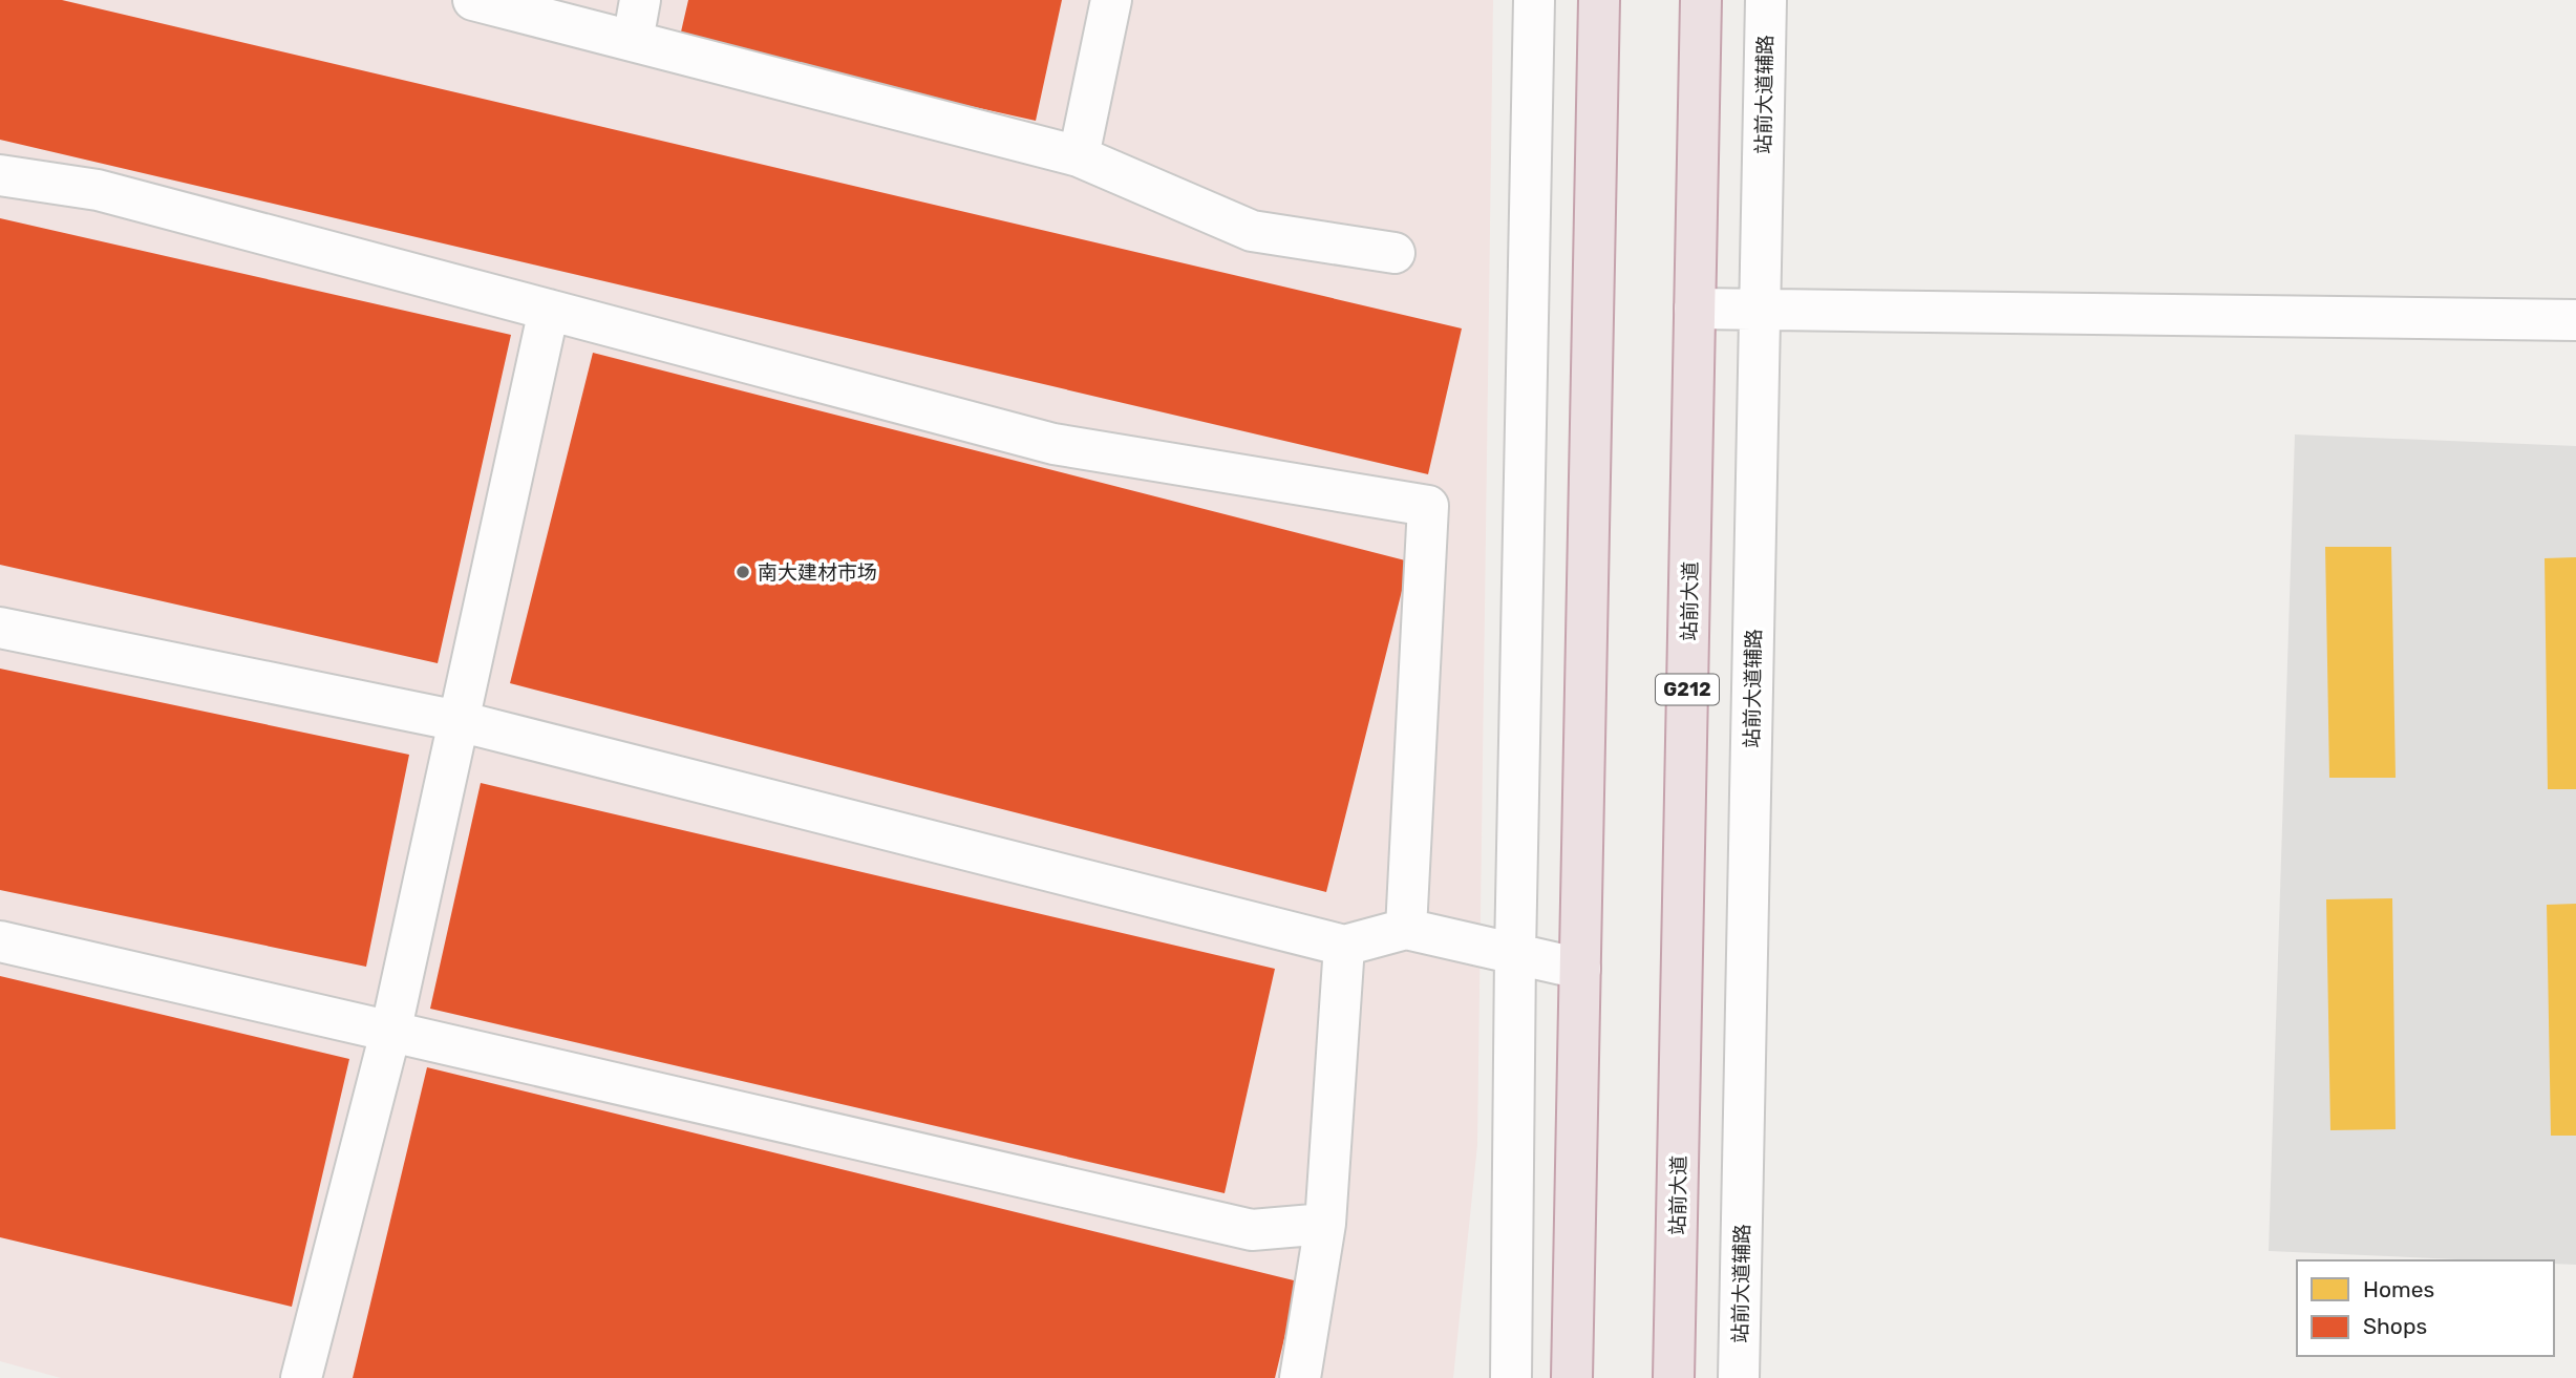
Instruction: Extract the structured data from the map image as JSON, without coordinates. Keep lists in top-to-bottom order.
{
  "streets": {
    "highway": ["站前大道", "G212"],
    "street": ["站前大道辅路"]
  },
  "places": ["南大建材市场"],
  "legend": ["Homes", "Shops"]
}
